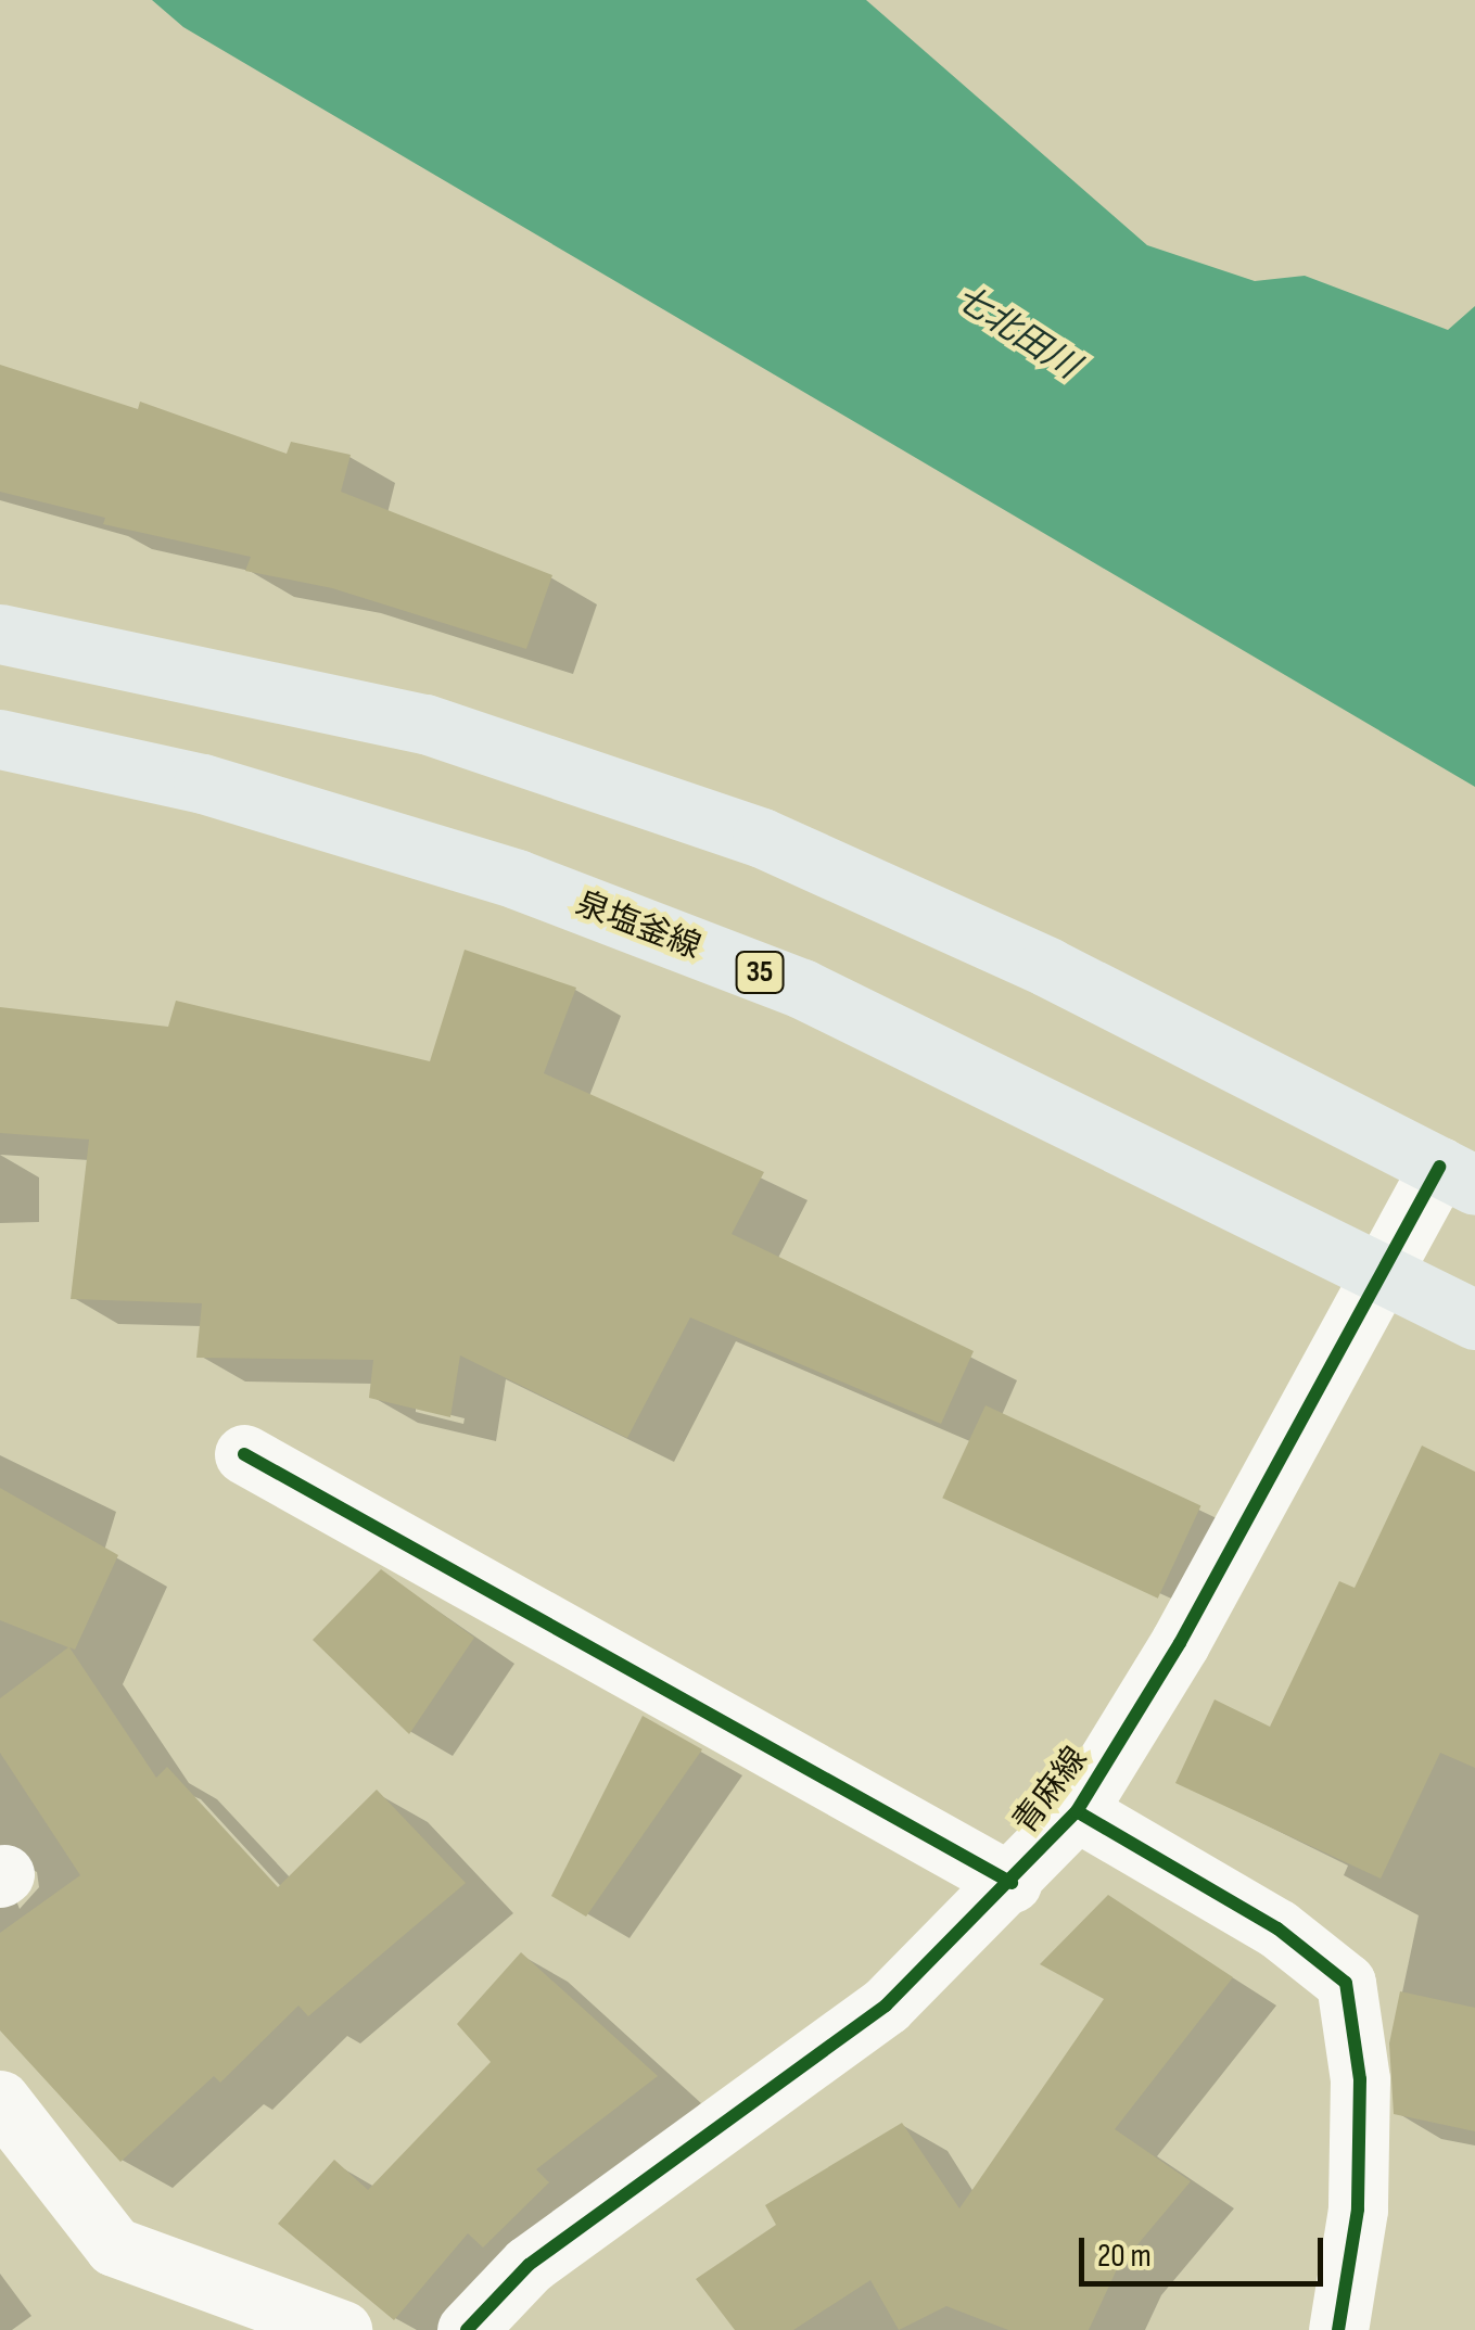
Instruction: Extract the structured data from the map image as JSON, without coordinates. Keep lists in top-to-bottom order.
{
  "streets": {
    "main road": ["泉塩釜線", "35"],
    "street": ["青麻線"]
  },
  "crossings": [
    ["泉塩釜線", "青麻線"]
  ],
  "water": ["七北田川"],
  "scale_bar": "20 m"
}
